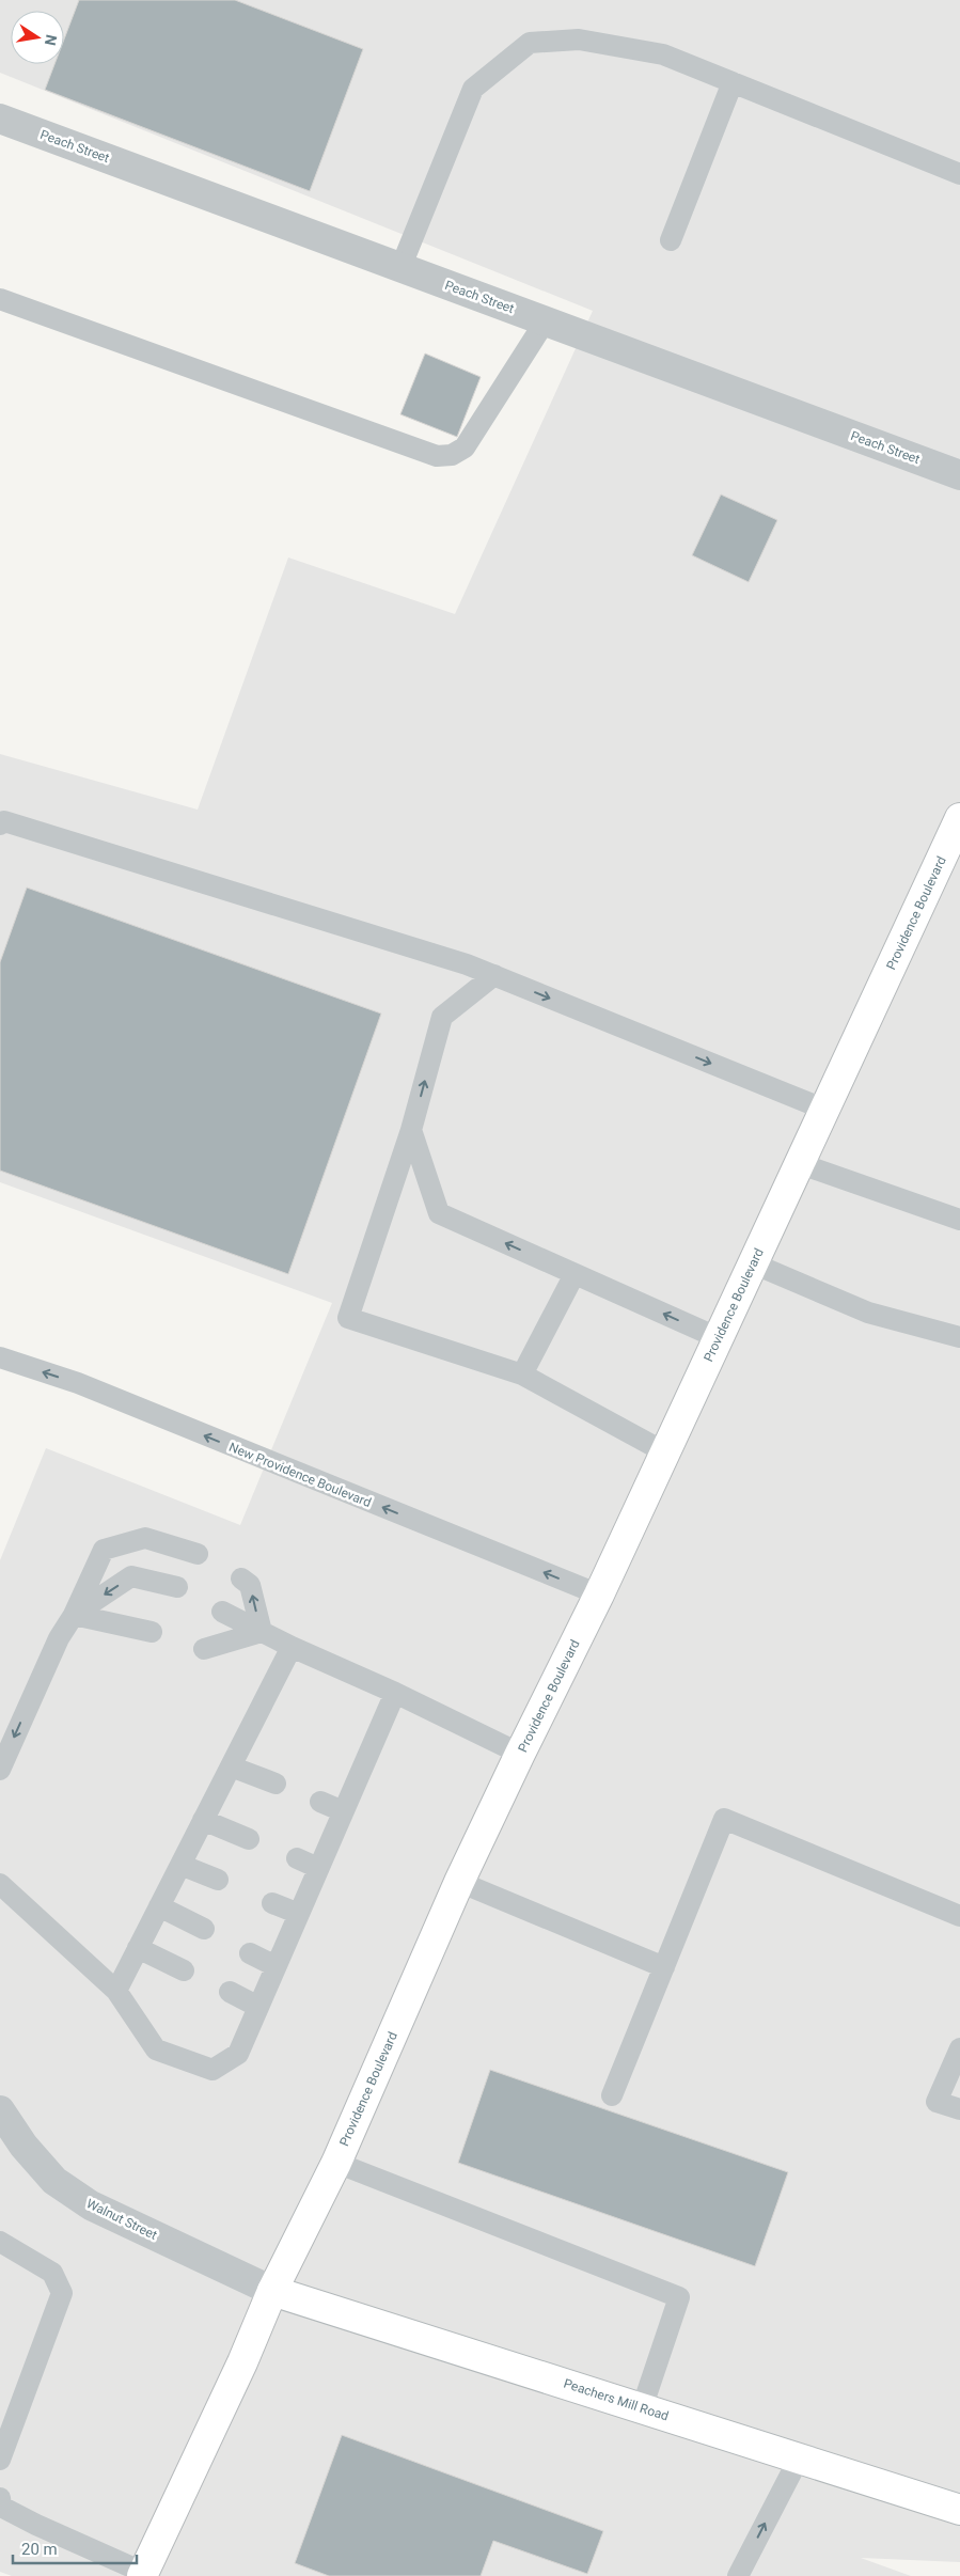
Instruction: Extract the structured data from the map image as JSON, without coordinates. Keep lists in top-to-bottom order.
{
  "streets": {
    "main road": ["Providence Boulevard", "Peachers Mill Road"],
    "street": ["Peach Street", "Walnut Street"],
    "lane": ["New Providence Boulevard"]
  },
  "crossings": [
    ["Providence Boulevard", "New Providence Boulevard"],
    ["Providence Boulevard", "Walnut Street"],
    ["Providence Boulevard", "Peachers Mill Road"],
    ["Walnut Street", "Peachers Mill Road"]
  ],
  "scale_bar": "20 m",
  "north": "right"
}
